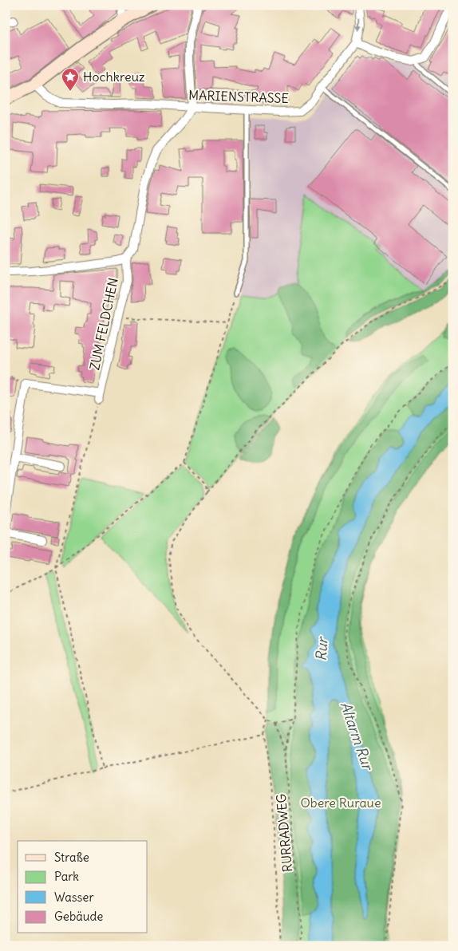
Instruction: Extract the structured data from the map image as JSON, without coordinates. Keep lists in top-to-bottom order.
{
  "streets": {
    "street": ["MARIENSTRASSE", "ZUM FELDCHEN"],
    "path": ["RURRADWEG"]
  },
  "water": ["Rur", "Altarm Rur"],
  "parks": ["Obere Ruraue"],
  "places": {
    "place": ["Hochkreuz"]
  },
  "legend": [
    "Straße",
    "Park",
    "Wasser",
    "Gebäude"
  ]
}
